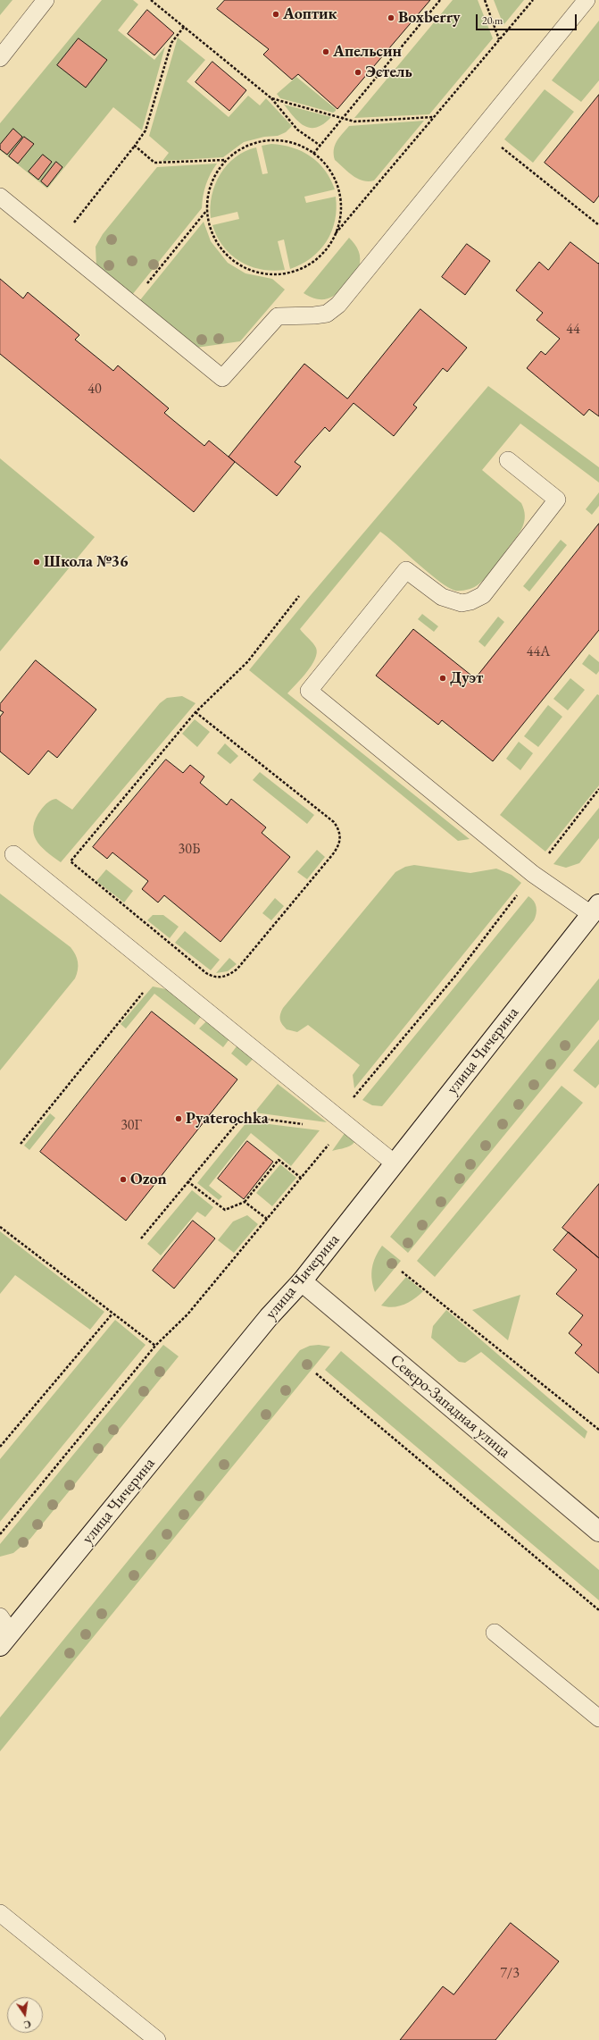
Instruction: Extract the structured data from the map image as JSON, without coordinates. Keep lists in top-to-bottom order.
{
  "streets": {
    "main road": ["улица Чичерина", "Северо-Западная улица"]
  },
  "crossings": [
    ["улица Чичерина", "Северо-Западная улица"]
  ],
  "places": [
    "Аоптик",
    "Boxberry",
    "Апельсин",
    "Эстель",
    "Школа №36",
    "Дуэт",
    "Pyaterochka",
    "Ozon"
  ],
  "house_numbers": [
    "44",
    "40",
    "44А",
    "30Б",
    "30Г",
    "7/3"
  ],
  "scale_bar": "20 m",
  "north": "bottom"
}
